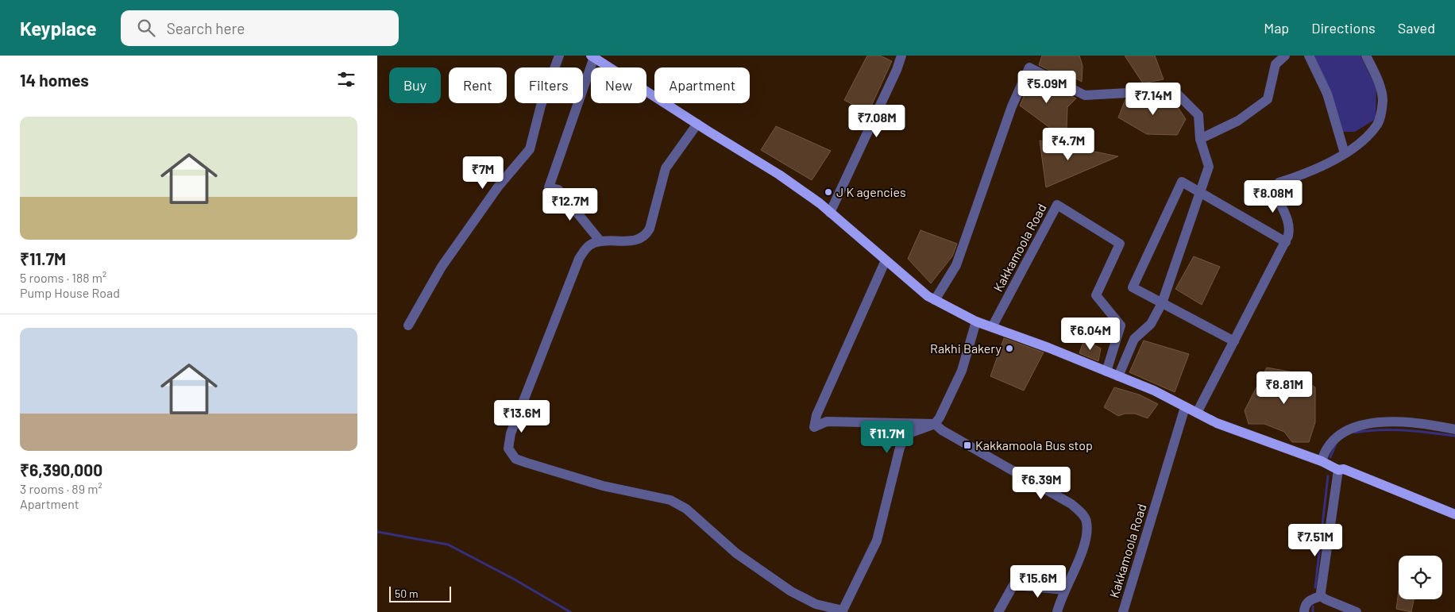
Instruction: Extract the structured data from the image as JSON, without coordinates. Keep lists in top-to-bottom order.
{
  "streets": {
    "street": ["Kakkamoola Road"]
  },
  "places": {
    "other": ["J K agencies", "Rakhi Bakery"],
    "transit": ["Kakkamoola Bus stop"]
  },
  "scale_bar": "50 m",
  "page": {
    "header": "Keyplace",
    "search": "Search here",
    "nav": ["Map", "Directions", "Saved"],
    "heading": "14 homes",
    "chip": [
      "Buy",
      "Rent",
      "Filters",
      "New",
      "Apartment"
    ],
    "price": [
      "₹5.09M",
      "₹7.14M",
      "₹7.08M",
      "₹4.7M",
      "₹7M",
      "₹8.08M",
      "₹12.7M",
      "₹6.04M",
      "₹8.81M",
      "₹13.6M",
      "₹11.7M",
      "₹6.39M",
      "₹7.51M",
      "₹15.6M"
    ],
    "list": [
      {
        "name": "₹11.7M",
        "note": "5 rooms · 188 m² · Pump House Road"
      },
      {
        "name": "₹6,390,000",
        "note": "3 rooms · 89 m² · Apartment"
      }
    ],
    "scale": "50 m"
  }
}
